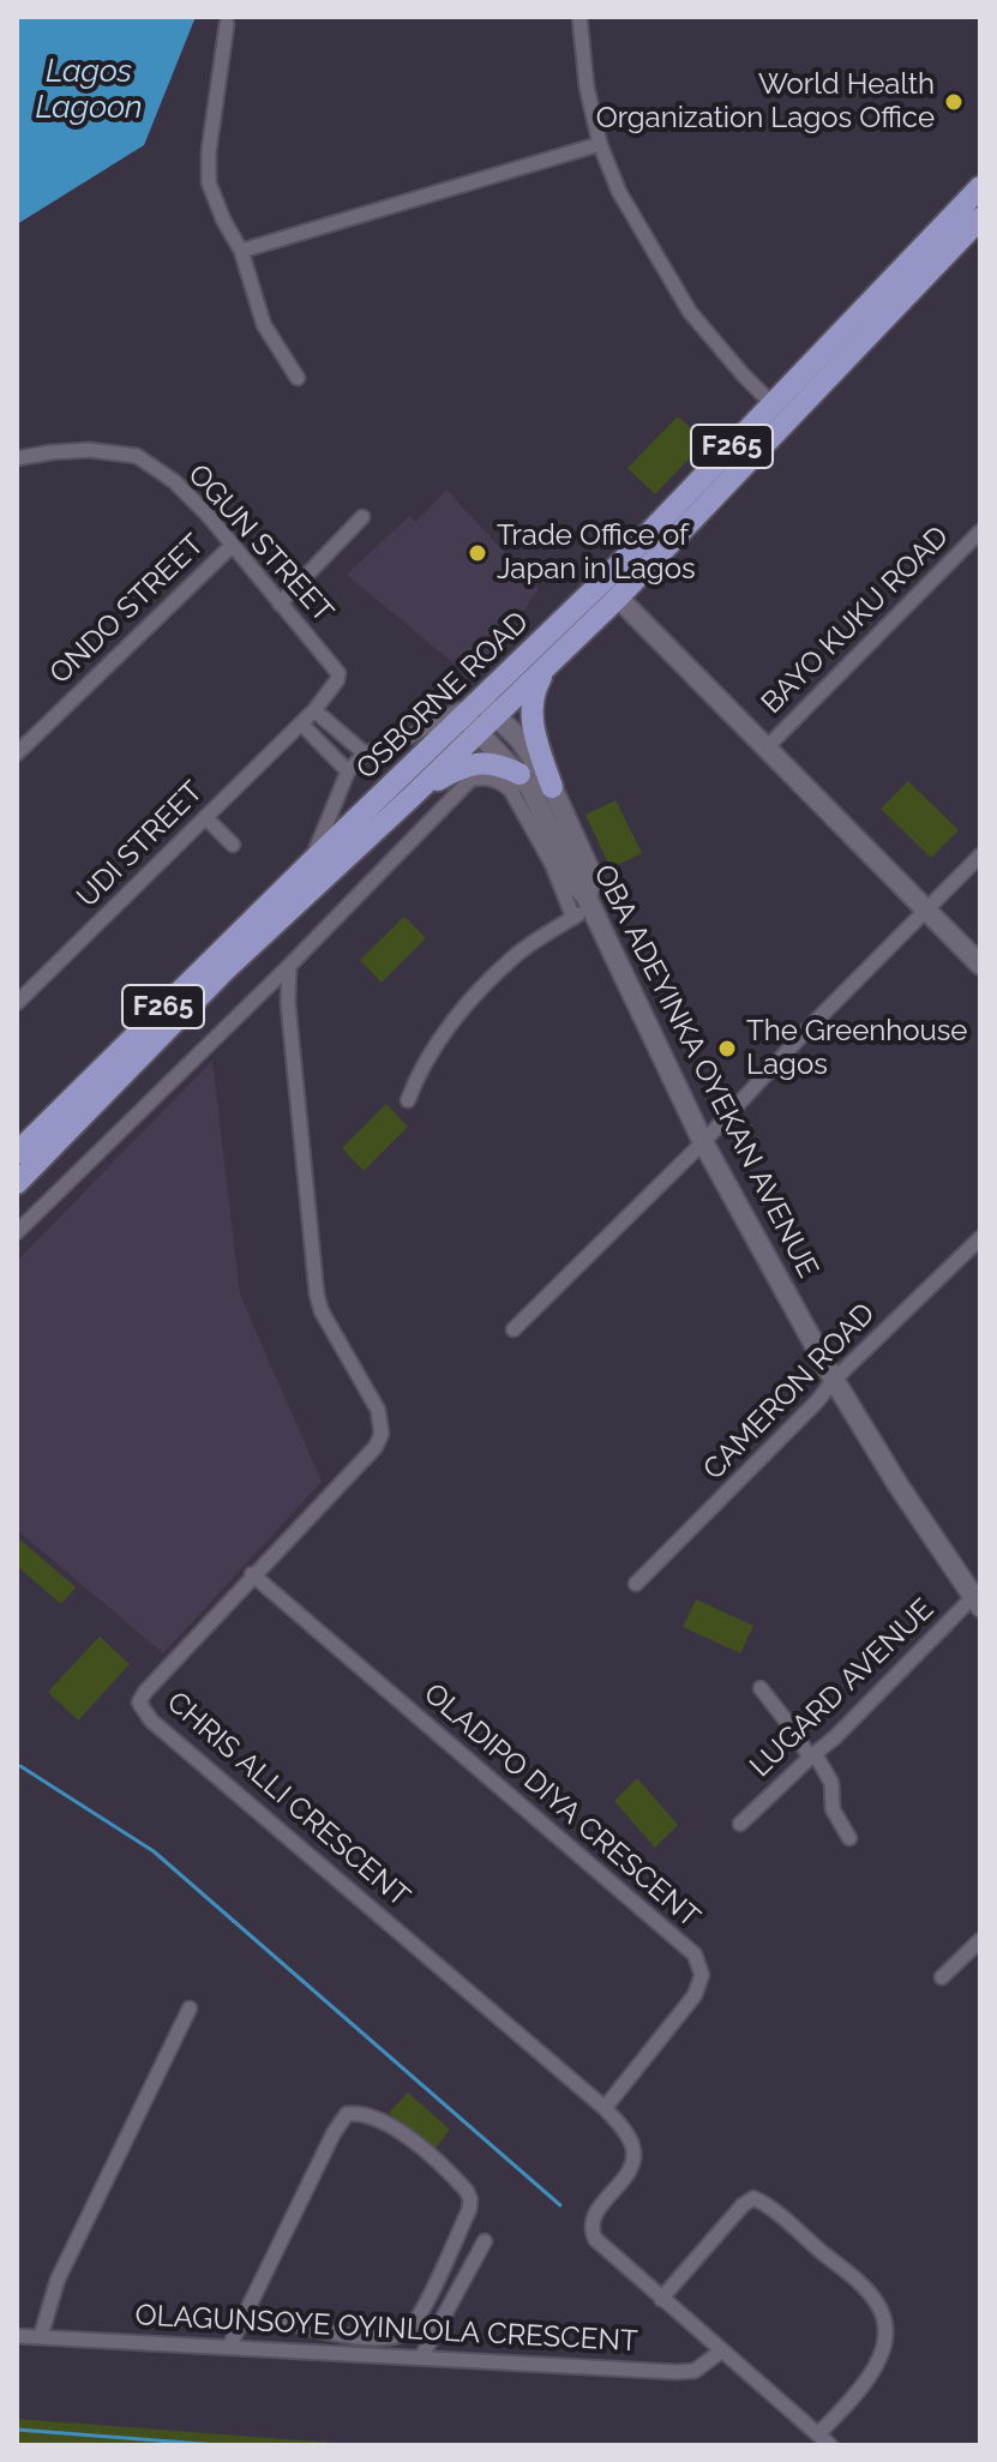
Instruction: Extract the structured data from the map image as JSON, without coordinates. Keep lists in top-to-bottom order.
{
  "streets": {
    "main road": ["F265", "OSBORNE ROAD", "OBA ADEYINKA OYEKAN AVENUE"],
    "street": [
      "OGUN STREET",
      "ONDO STREET",
      "BAYO KUKU ROAD",
      "UDI STREET",
      "CAMERON ROAD",
      "LUGARD AVENUE",
      "CHRIS ALLI CRESCENT",
      "OLADIPO DIYA CRESCENT",
      "OLAGUNSOYE OYINLOLA CRESCENT"
    ]
  },
  "crossings": [
    ["OGUN STREET", "ONDO STREET"],
    ["OGUN STREET", "UDI STREET"],
    ["OSBORNE ROAD", "OBA ADEYINKA OYEKAN AVENUE"],
    ["OBA ADEYINKA OYEKAN AVENUE", "CAMERON ROAD"],
    ["OBA ADEYINKA OYEKAN AVENUE", "LUGARD AVENUE"],
    ["CHRIS ALLI CRESCENT", "OLADIPO DIYA CRESCENT"],
    ["CHRIS ALLI CRESCENT", "OLAGUNSOYE OYINLOLA CRESCENT"]
  ],
  "water": ["Lagos Lagoon"],
  "places": ["World Health Organization Lagos Office", "Trade Office of Japan in Lagos", "The Greenhouse Lagos"]
}
